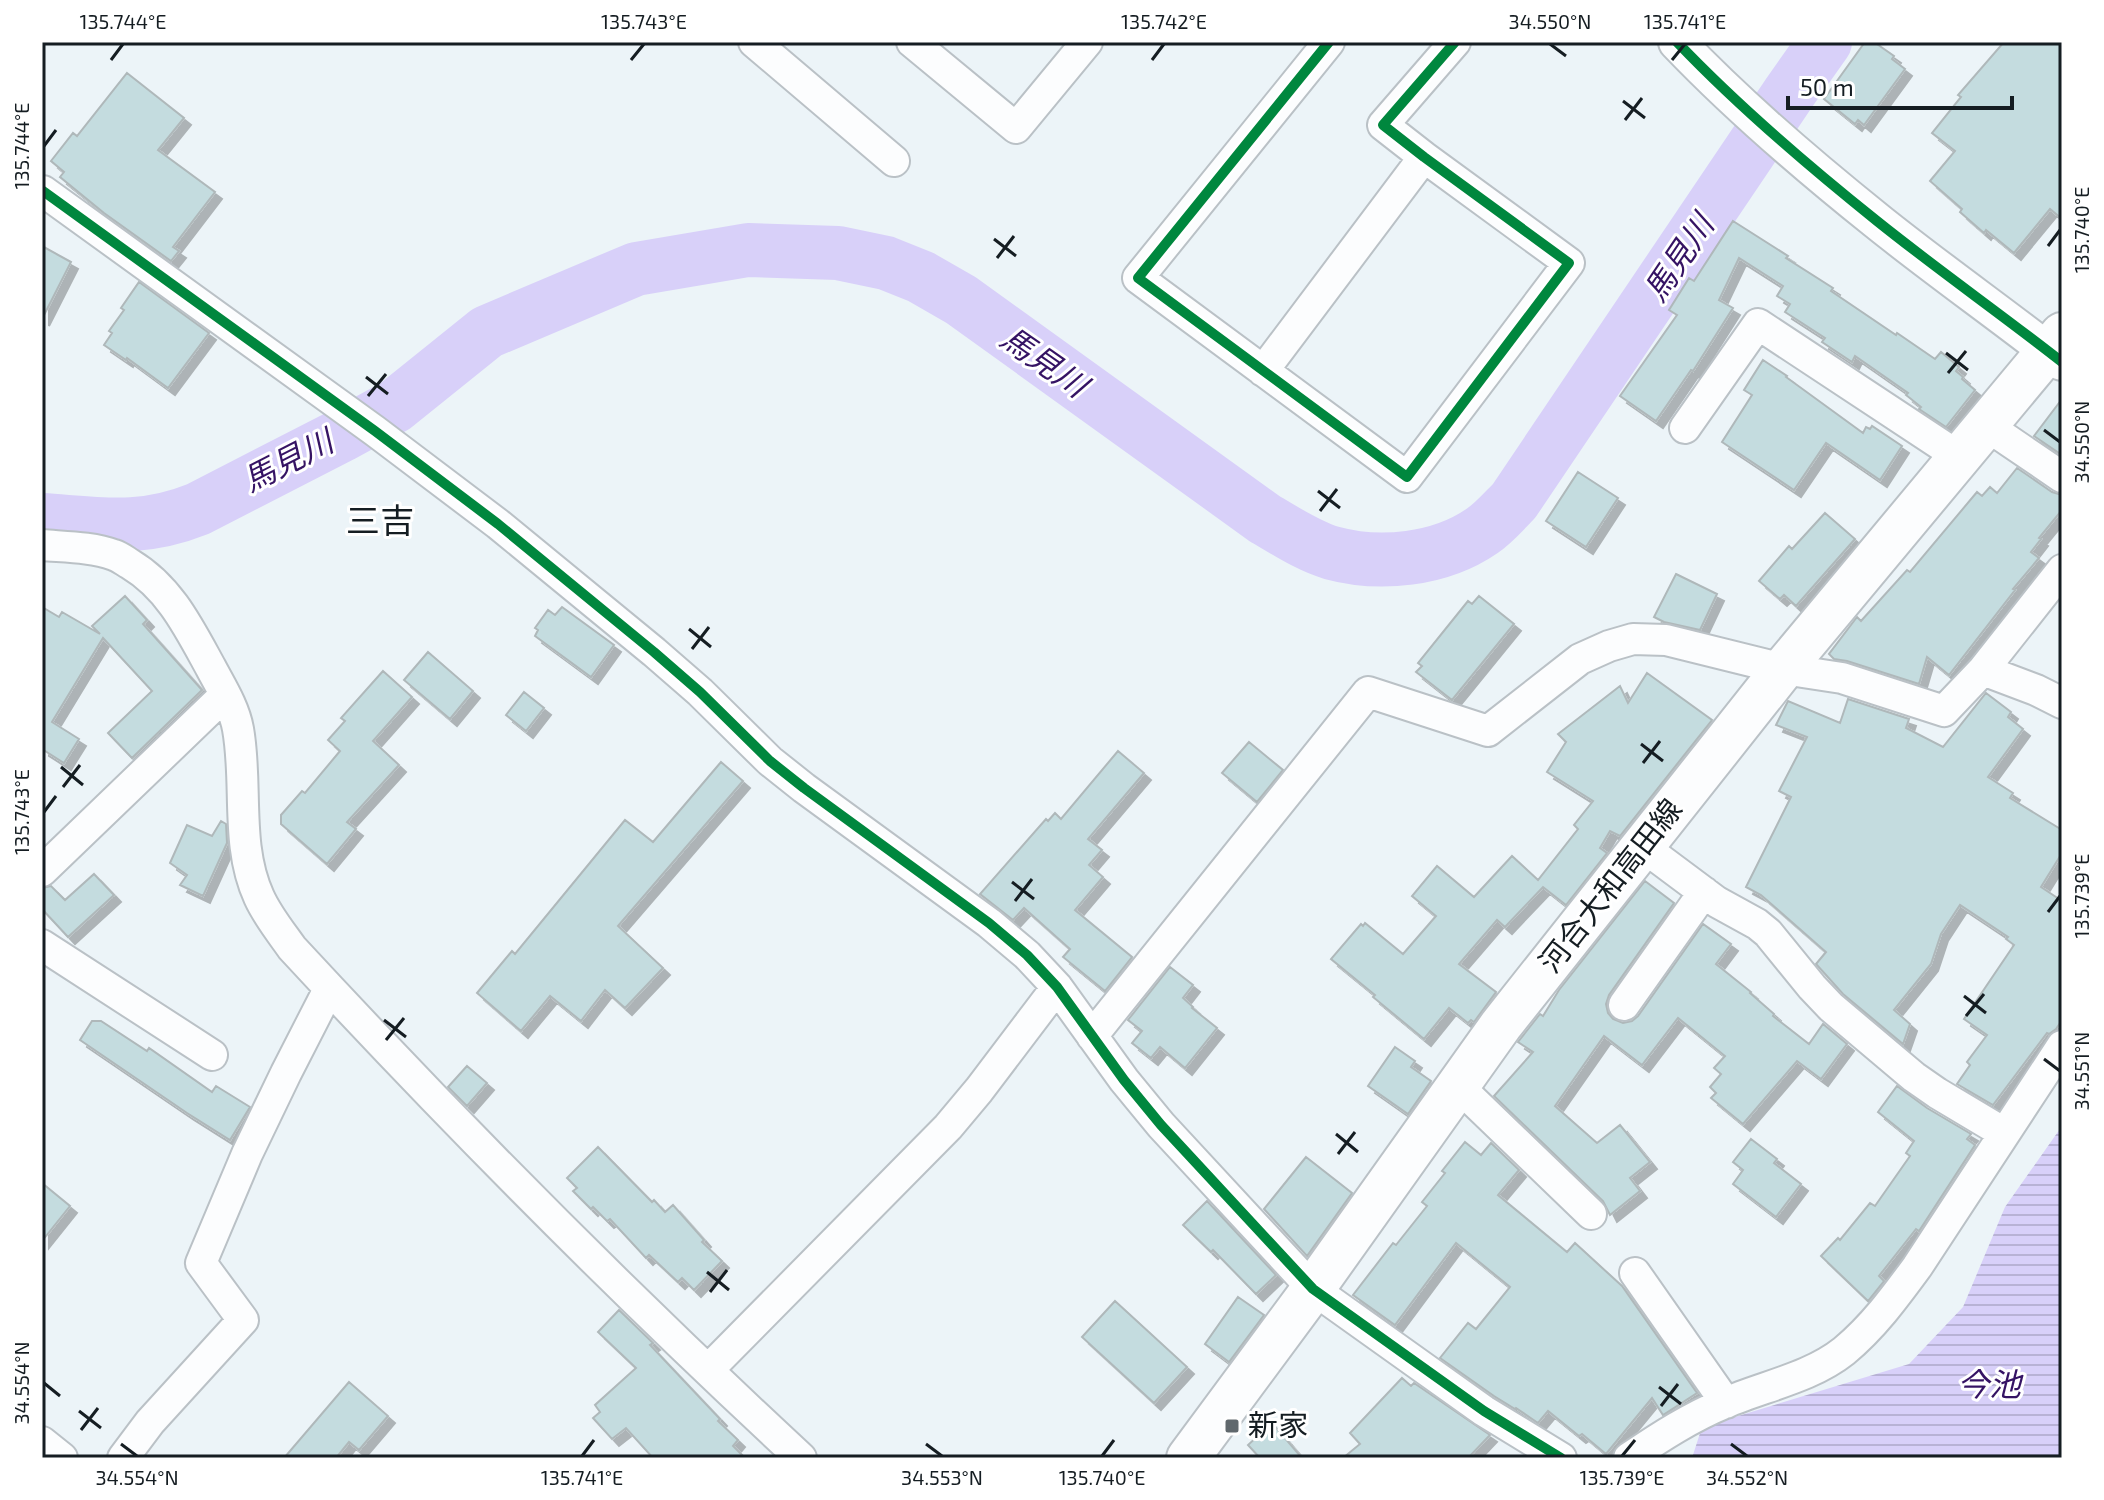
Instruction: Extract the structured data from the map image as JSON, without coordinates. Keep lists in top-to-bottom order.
{
  "streets": {
    "main road": ["河合大和高田線"]
  },
  "districts": ["三吉"],
  "water": ["馬見川", "今池"],
  "places": {
    "transit": ["新家"]
  },
  "scale_bar": "50 m",
  "coordinates": [
    "135.744°E",
    "135.743°E",
    "135.742°E",
    "34.550°N",
    "135.741°E",
    "135.740°E",
    "135.739°E",
    "34.551°N",
    "34.554°N",
    "34.553°N",
    "34.552°N"
  ]
}
